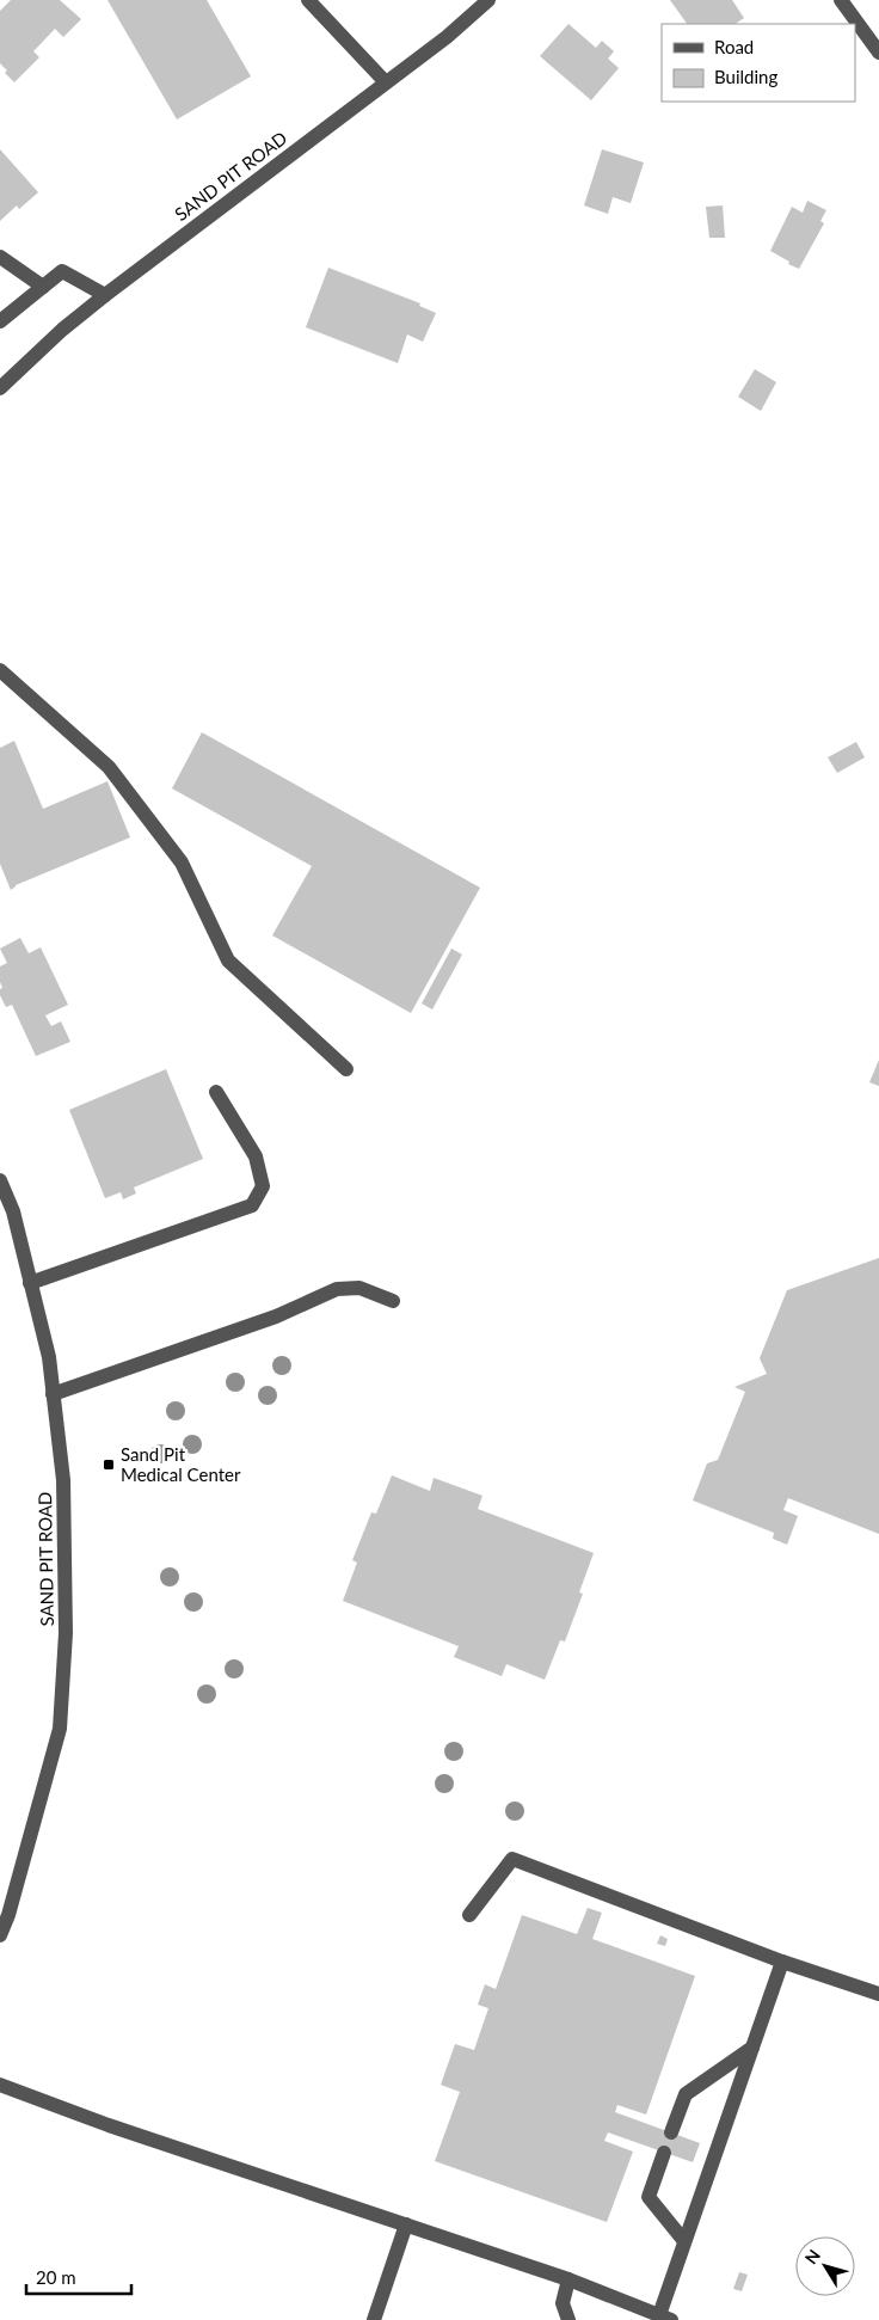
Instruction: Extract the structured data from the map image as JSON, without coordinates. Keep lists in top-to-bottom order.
{
  "streets": {
    "street": ["SAND PIT ROAD"]
  },
  "places": {
    "transit": ["Sand Pit Medical Center"]
  },
  "legend": ["Road", "Building"],
  "scale_bar": "20 m",
  "north": "top left"
}
